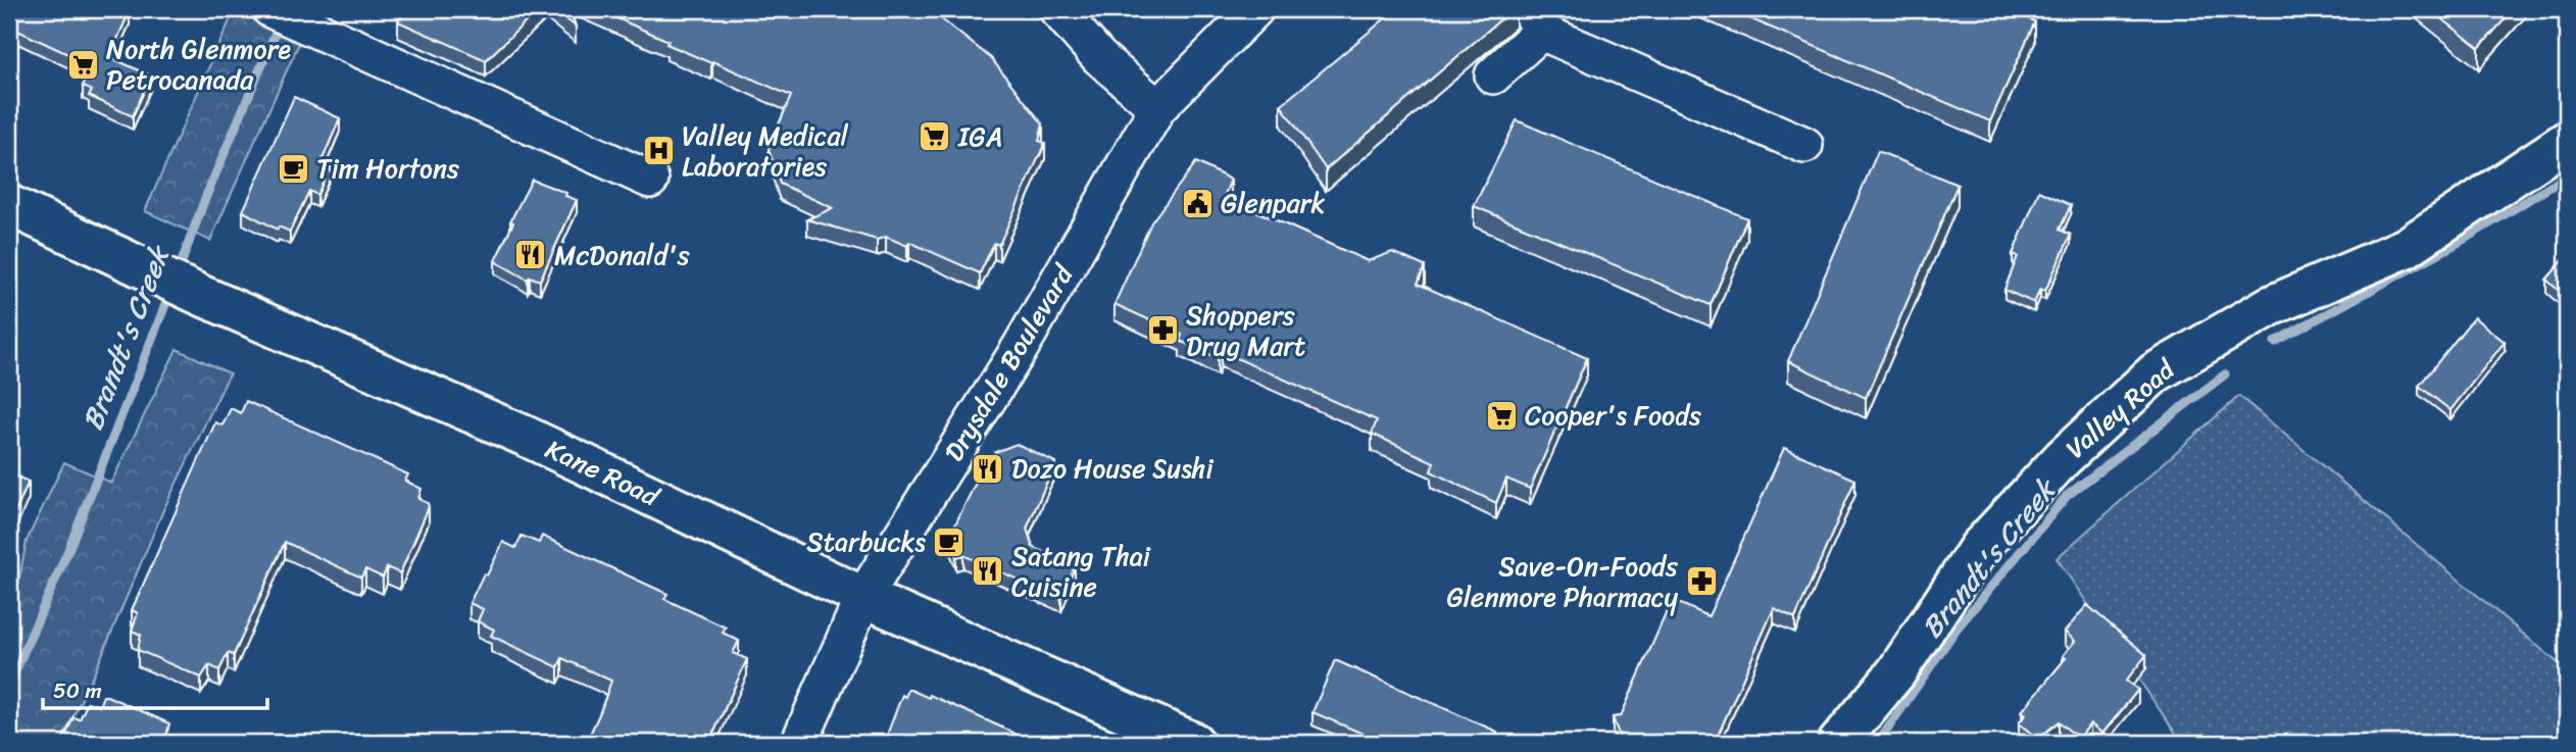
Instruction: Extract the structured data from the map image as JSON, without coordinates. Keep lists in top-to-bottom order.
{
  "streets": {
    "street": ["Drysdale Boulevard", "Valley Road", "Kane Road"]
  },
  "crossings": [
    ["Drysdale Boulevard", "Kane Road"]
  ],
  "water": ["Brandt's Creek"],
  "places": {
    "supermarket": ["North Glenmore Petrocanada", "IGA", "Cooper's Foods"],
    "hospital": ["Valley Medical Laboratories"],
    "cafe": ["Tim Hortons", "Starbucks"],
    "public building": ["Glenpark"],
    "restaurant": ["McDonald's", "Dozo House Sushi", "Satang Thai Cuisine"],
    "pharmacy": ["Shoppers Drug Mart", "Save-On-Foods Glenmore Pharmacy"]
  },
  "scale_bar": "50 m"
}
